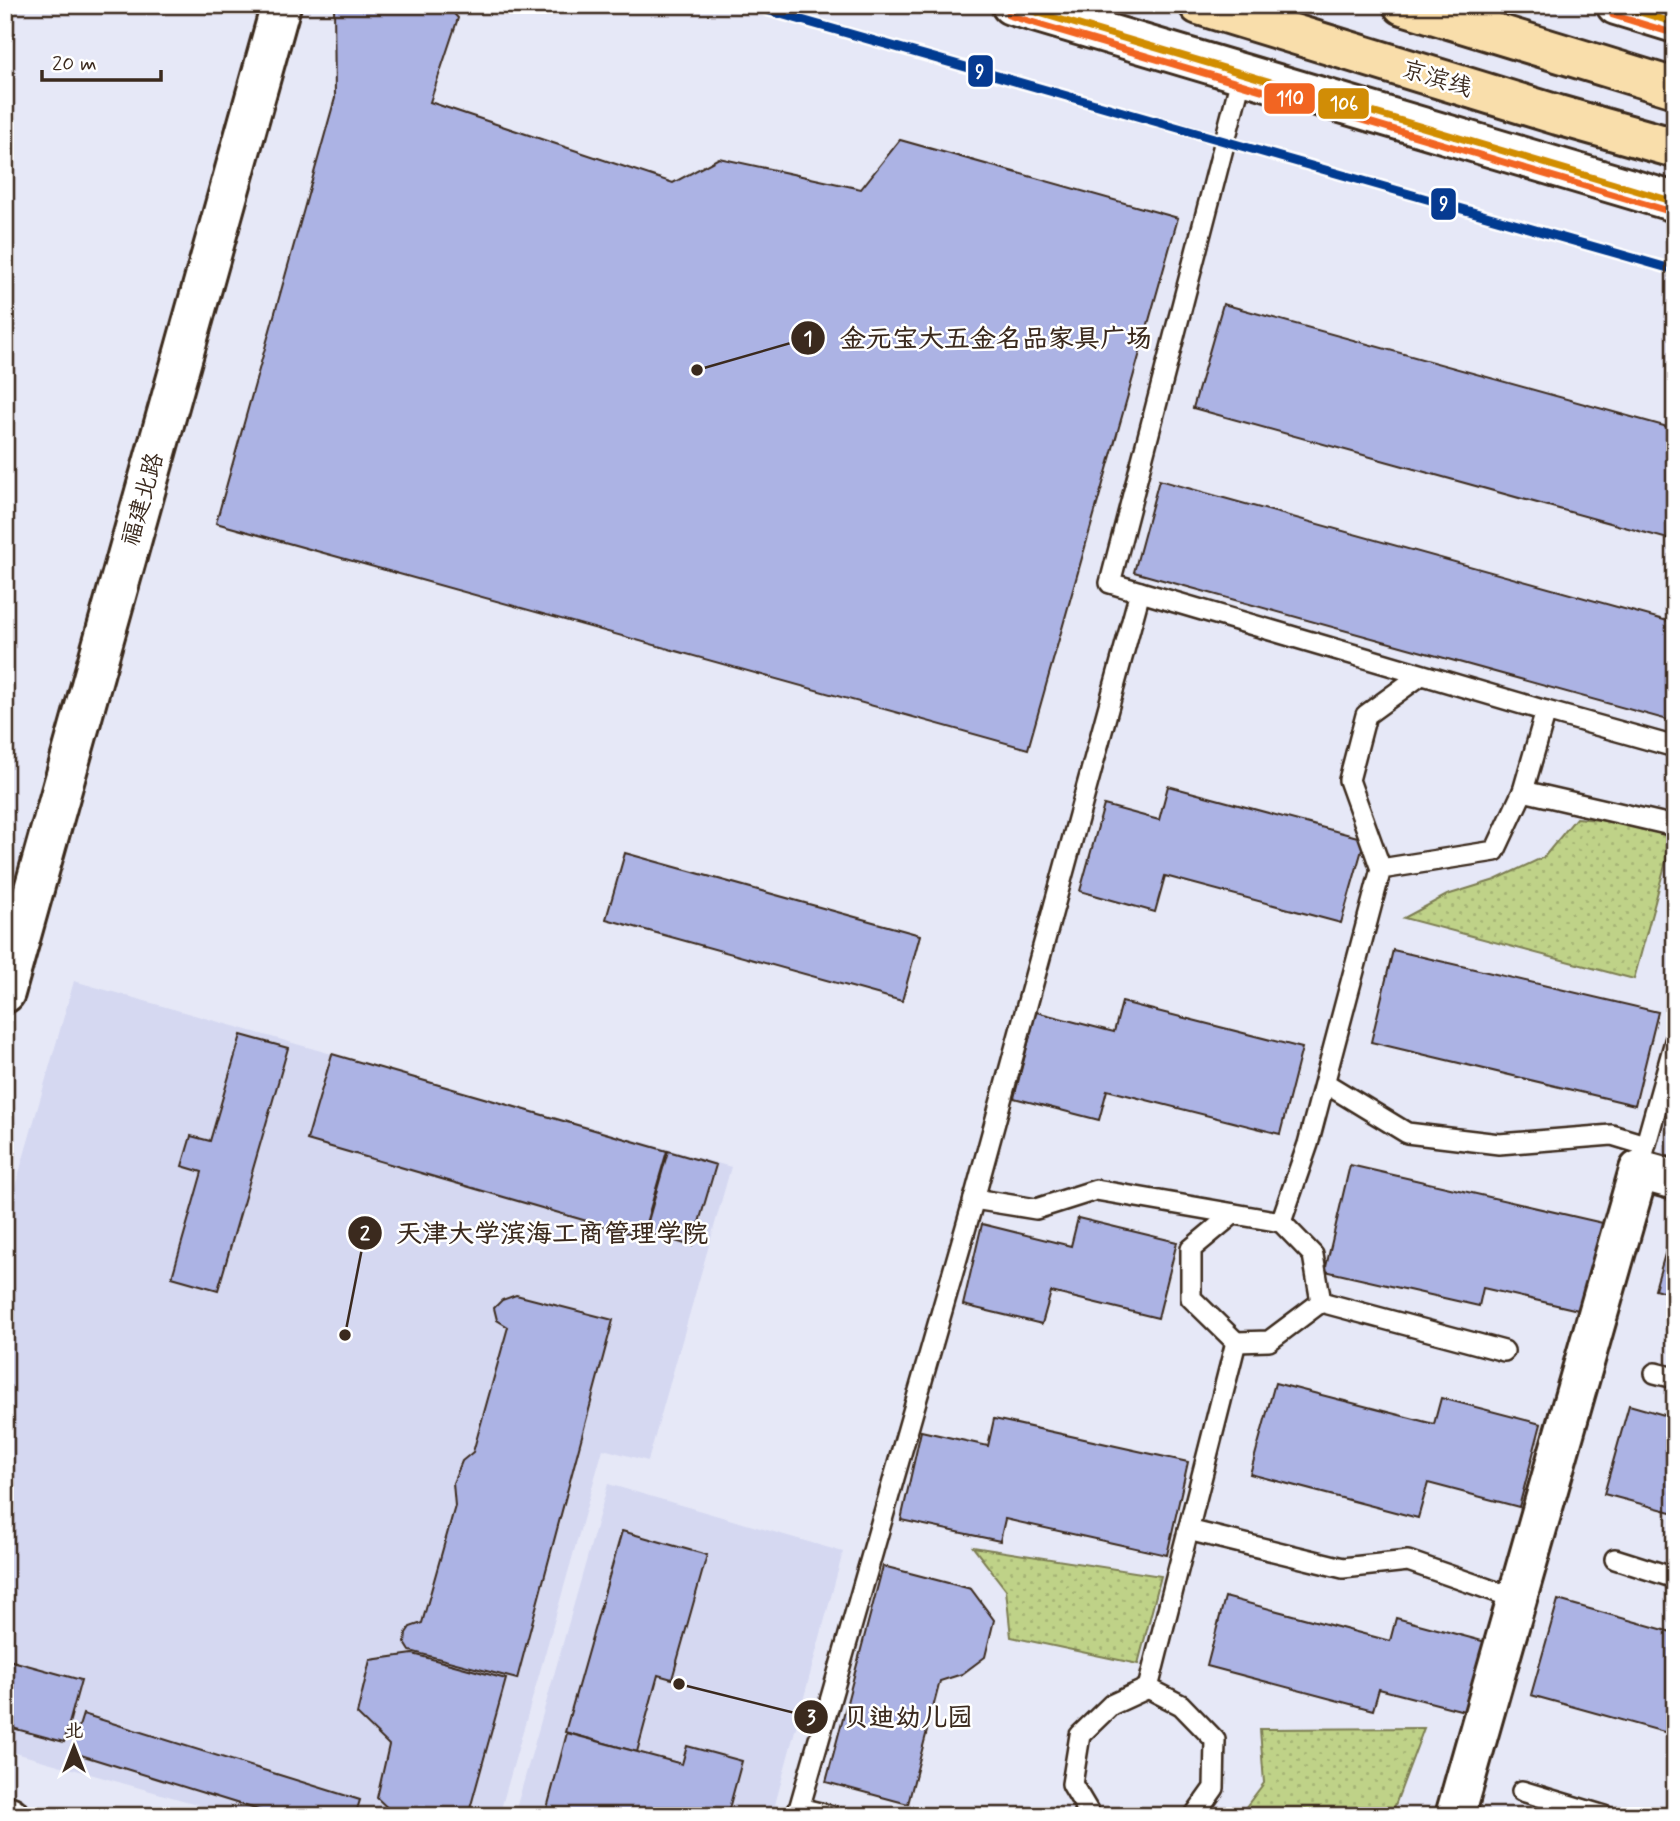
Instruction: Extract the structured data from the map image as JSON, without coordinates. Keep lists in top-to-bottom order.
{
  "streets": {
    "highway": ["京滨线"],
    "street": ["福建北路"]
  },
  "places": ["金元宝大五金名品家具广场", "天津大学滨海工商管理学院", "贝迪幼儿园"],
  "lines": ["transit line 9", "transit line 106", "transit line 110"],
  "scale_bar": "20 m",
  "north": "top"
}
